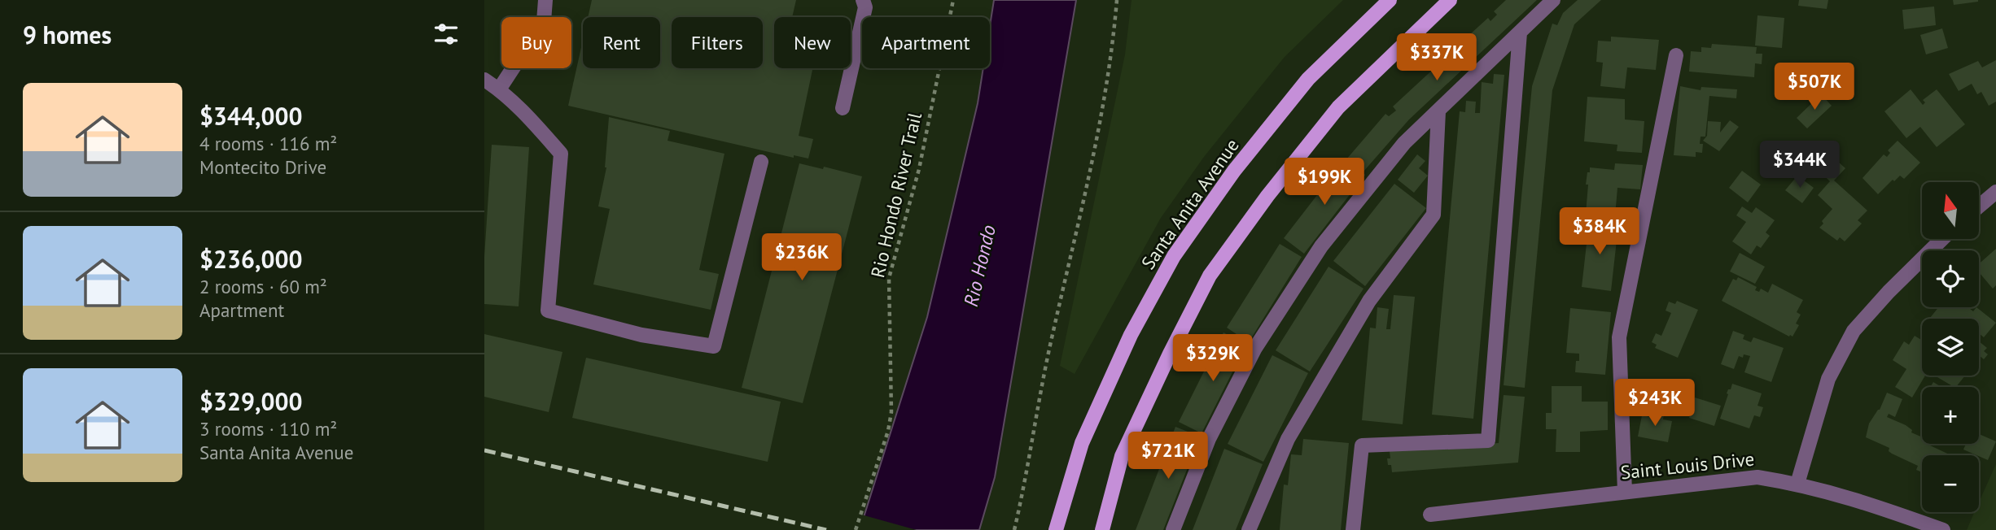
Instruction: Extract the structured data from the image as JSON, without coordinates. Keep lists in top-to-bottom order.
{
  "streets": {
    "main road": ["Santa Anita Avenue"],
    "street": ["Saint Louis Drive"],
    "path": ["Rio Hondo River Trail"]
  },
  "water": ["Rio Hondo"],
  "north": "top",
  "page": {
    "heading": "9 homes",
    "chip": [
      "Buy",
      "Rent",
      "Filters",
      "New",
      "Apartment"
    ],
    "price": [
      "$337K",
      "$507K",
      "$344K",
      "$199K",
      "$384K",
      "$236K",
      "$329K",
      "$243K",
      "$721K"
    ],
    "list": [
      {
        "name": "$344,000",
        "note": "4 rooms · 116 m² · Montecito Drive"
      },
      {
        "name": "$236,000",
        "note": "2 rooms · 60 m² · Apartment"
      },
      {
        "name": "$329,000",
        "note": "3 rooms · 110 m² · Santa Anita Avenue"
      }
    ],
    "map_buttons": ["+", "−"]
  }
}
